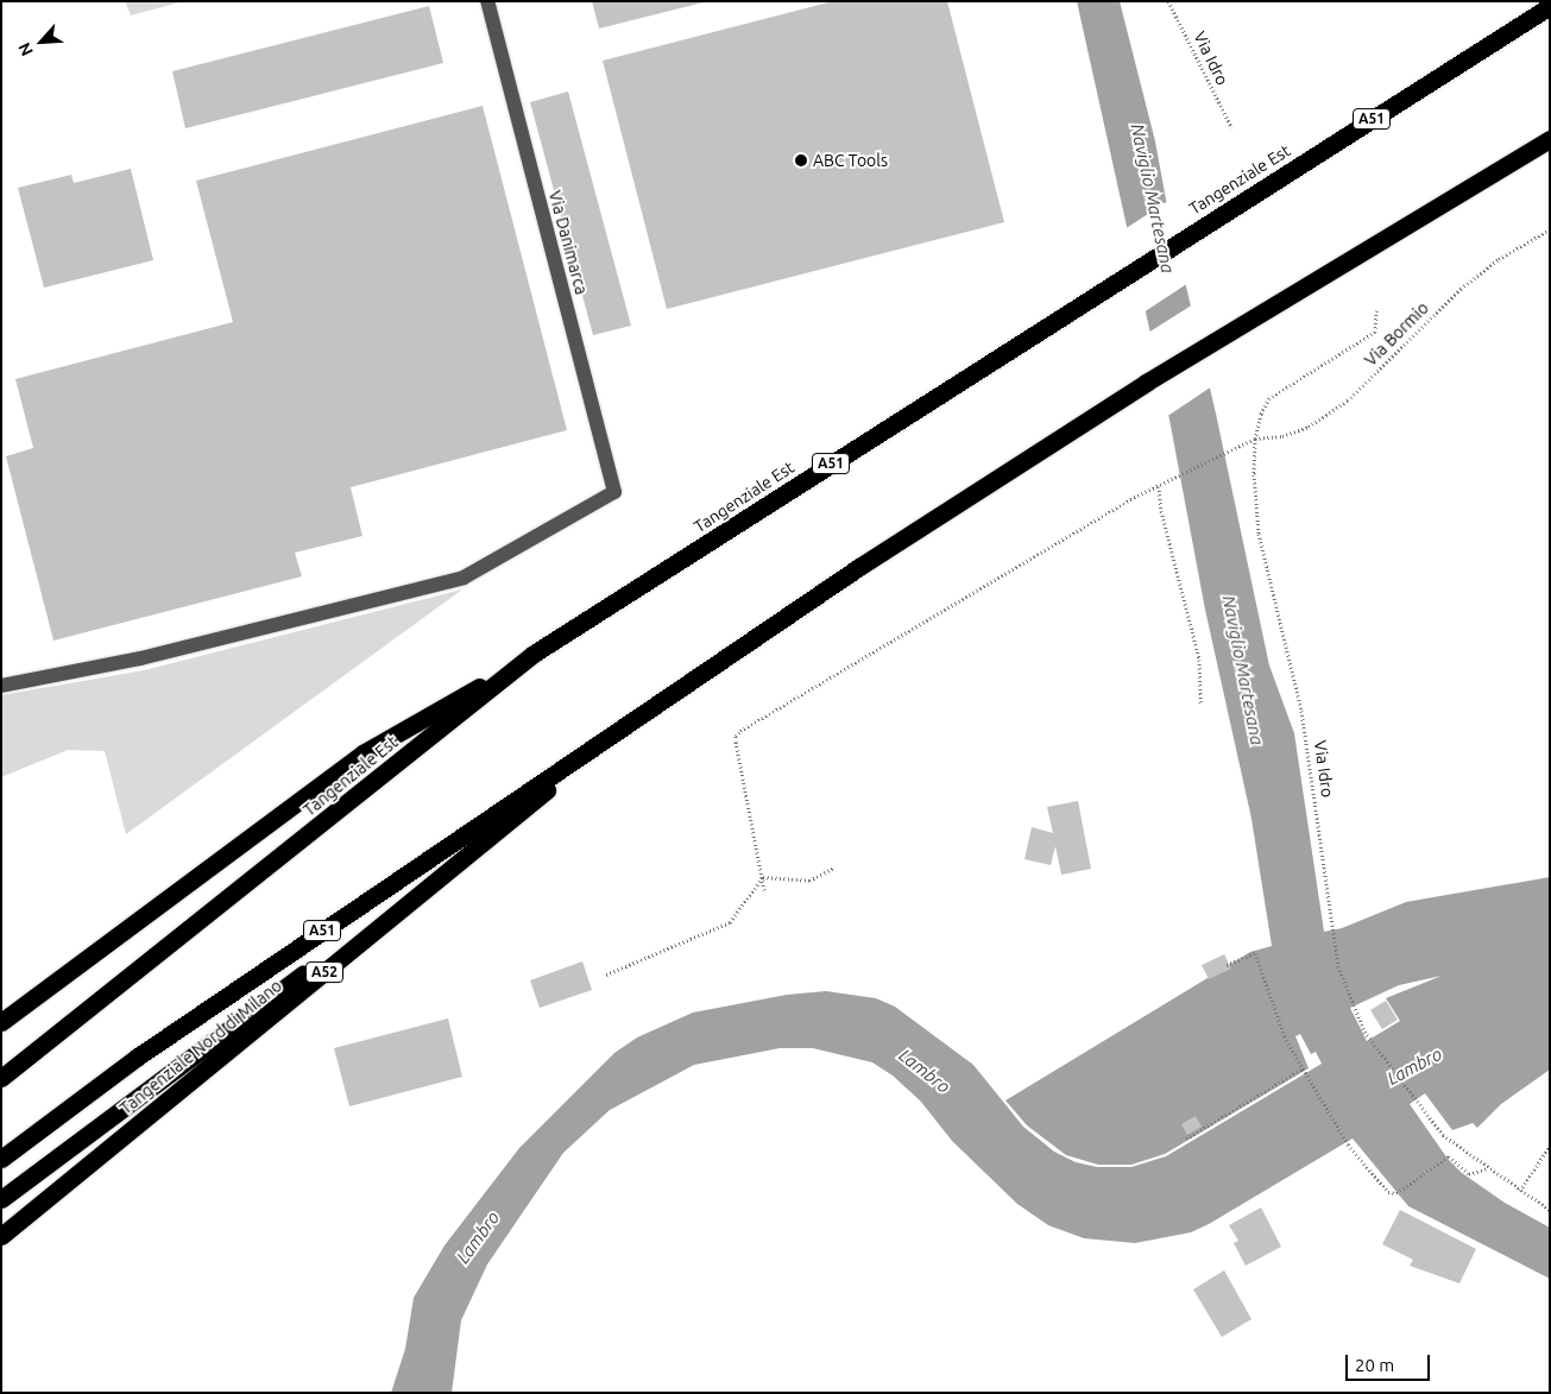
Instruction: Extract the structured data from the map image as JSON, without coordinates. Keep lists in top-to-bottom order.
{
  "streets": {
    "highway": [
      "A51",
      "Tangenziale Est",
      "A52",
      "Tangenziale Nord di Milano"
    ],
    "lane": ["Via Danimarca"],
    "path": ["Via Idro", "Via Bormio"]
  },
  "crossings": [
    ["Via Idro", "Via Bormio"],
    ["A51", "Tangenziale Nord di Milano"]
  ],
  "water": ["Naviglio Martesana", "Lambro"],
  "places": ["ABC Tools"],
  "scale_bar": "20 m",
  "north": "bottom left"
}
